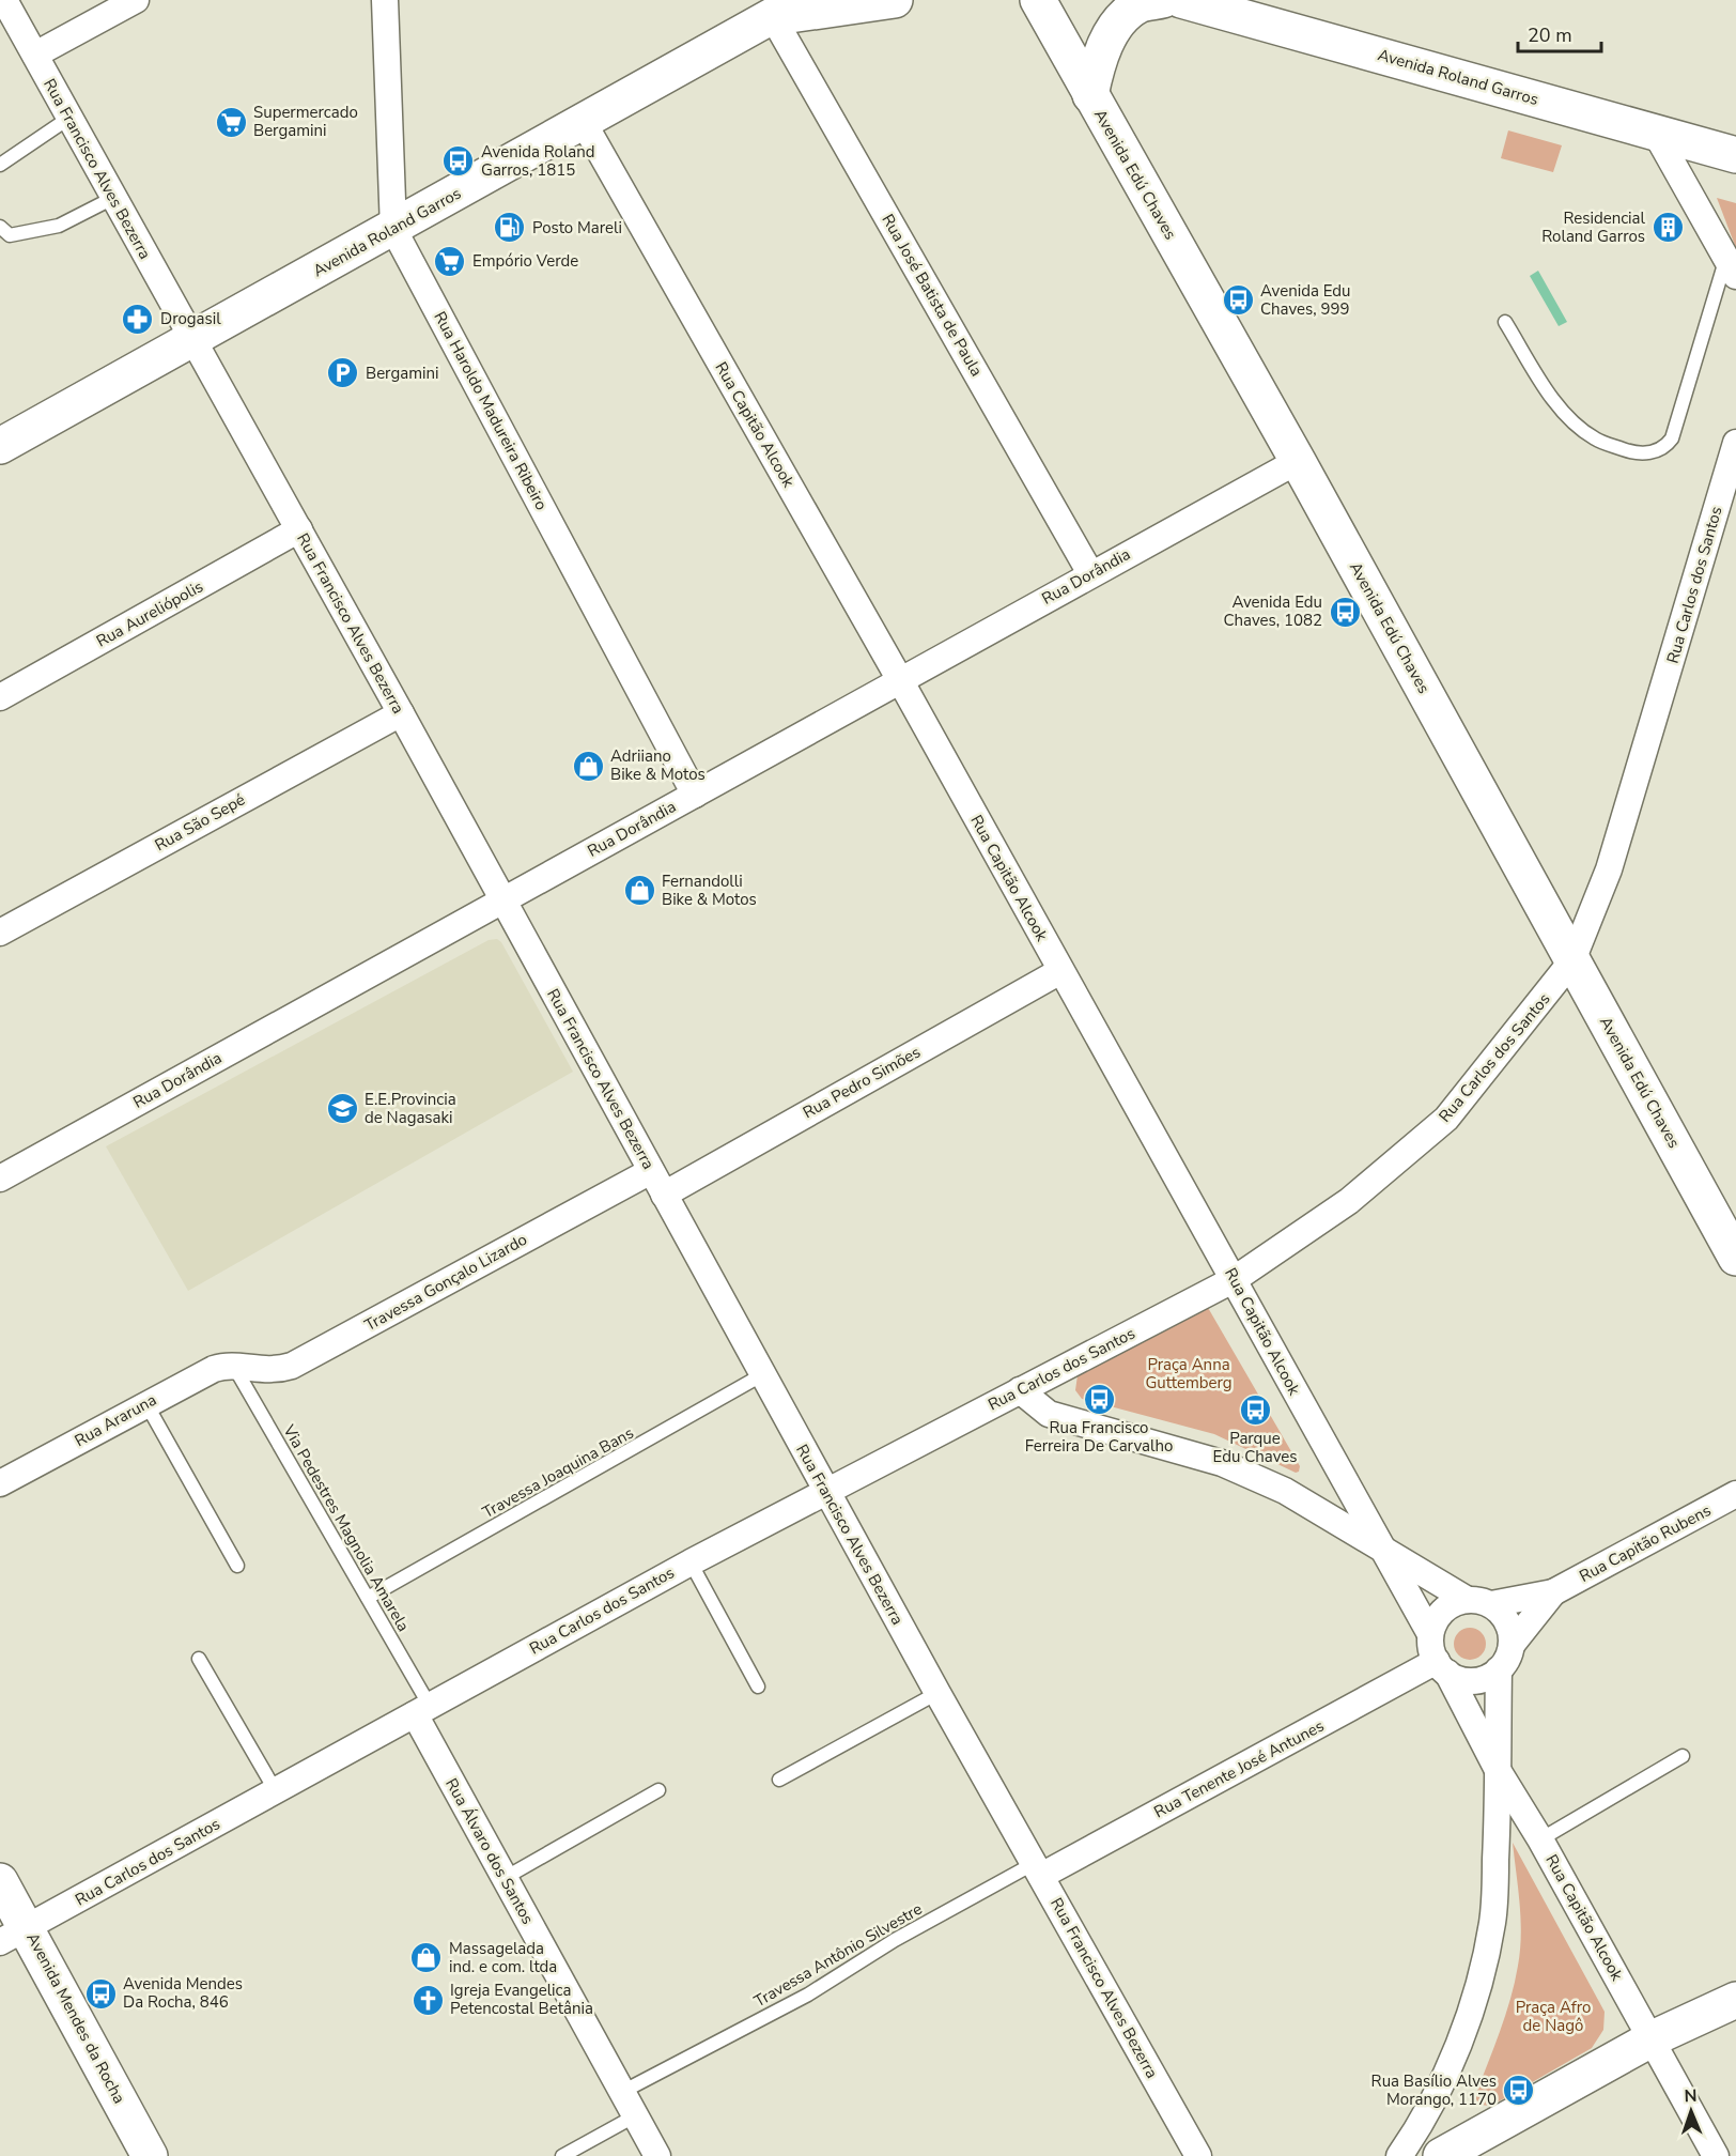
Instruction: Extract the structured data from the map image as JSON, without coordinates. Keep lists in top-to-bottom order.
{
  "streets": {
    "main road": ["Avenida Roland Garros", "Avenida Edú Chaves", "Avenida Mendes da Rocha"],
    "street": [
      "Rua Francisco Alves Bezerra",
      "Rua José Batista de Paula",
      "Rua Haroldo Madureira Ribeiro",
      "Rua Capitão Alcook",
      "Rua Dorândia",
      "Rua Carlos dos Santos",
      "Rua Aureliópolis",
      "Rua São Sepé",
      "Rua Pedro Simões",
      "Travessa Gonçalo Lizardo",
      "Rua Araruna",
      "Rua Capitão Rubens",
      "Rua Tenente José Antunes",
      "Rua Álvaro dos Santos"
    ],
    "lane": ["Travessa Joaquina Bans", "Via Pedestres Magnolia Amarela", "Travessa Antônio Silvestre"]
  },
  "crossings": [
    ["Avenida Roland Garros", "Rua Francisco Alves Bezerra"],
    ["Avenida Roland Garros", "Rua José Batista de Paula"],
    ["Avenida Roland Garros", "Rua Haroldo Madureira Ribeiro"],
    ["Avenida Roland Garros", "Rua Capitão Alcook"],
    ["Rua Francisco Alves Bezerra", "Rua Dorândia"],
    ["Rua Francisco Alves Bezerra", "Rua Carlos dos Santos"],
    ["Rua Francisco Alves Bezerra", "Rua Aureliópolis"],
    ["Rua Francisco Alves Bezerra", "Rua São Sepé"],
    ["Rua Francisco Alves Bezerra", "Rua Pedro Simões"],
    ["Rua Francisco Alves Bezerra", "Travessa Gonçalo Lizardo"],
    ["Rua Francisco Alves Bezerra", "Travessa Joaquina Bans"],
    ["Rua Francisco Alves Bezerra", "Rua Tenente José Antunes"],
    ["Rua Francisco Alves Bezerra", "Travessa Antônio Silvestre"],
    ["Avenida Edú Chaves", "Rua Dorândia"],
    ["Avenida Edú Chaves", "Rua Carlos dos Santos"],
    ["Rua José Batista de Paula", "Rua Dorândia"],
    ["Rua Haroldo Madureira Ribeiro", "Rua Dorândia"],
    ["Rua Capitão Alcook", "Rua Dorândia"],
    ["Rua Capitão Alcook", "Rua Carlos dos Santos"],
    ["Rua Capitão Alcook", "Rua Pedro Simões"],
    ["Rua Capitão Alcook", "Rua Capitão Rubens"],
    ["Rua Capitão Alcook", "Rua Tenente José Antunes"],
    ["Rua Carlos dos Santos", "Via Pedestres Magnolia Amarela"],
    ["Rua Carlos dos Santos", "Rua Álvaro dos Santos"],
    ["Rua Carlos dos Santos", "Avenida Mendes da Rocha"],
    ["Travessa Gonçalo Lizardo", "Rua Araruna"],
    ["Travessa Gonçalo Lizardo", "Via Pedestres Magnolia Amarela"],
    ["Rua Araruna", "Via Pedestres Magnolia Amarela"],
    ["Travessa Joaquina Bans", "Via Pedestres Magnolia Amarela"],
    ["Via Pedestres Magnolia Amarela", "Rua Álvaro dos Santos"],
    ["Rua Capitão Rubens", "Rua Tenente José Antunes"],
    ["Rua Tenente José Antunes", "Travessa Antônio Silvestre"],
    ["Rua Álvaro dos Santos", "Travessa Antônio Silvestre"]
  ],
  "parks": ["Praça Anna Guttemberg", "Praça Afro de Nagô"],
  "places": {
    "supermarket": ["Supermercado Bergamini", "Empório Verde"],
    "bus stop": [
      "Avenida Roland Garros, 1815",
      "Avenida Edu Chaves, 999",
      "Avenida Edu Chaves, 1082",
      "Rua Francisco Ferreira De Carvalho",
      "Parque Edu Chaves",
      "Avenida Mendes Da Rocha, 846",
      "Rua Basílio Alves Morango, 1170"
    ],
    "fuel station": ["Posto Mareli"],
    "building": ["Residencial Roland Garros"],
    "pharmacy": ["Drogasil"],
    "parking": ["Bergamini"],
    "shop": ["Adriiano Bike & Motos", "Fernandolli Bike & Motos", "Massagelada ind. e com. ltda"],
    "school or university": ["E.E.Provincia de Nagasaki"],
    "church": ["Igreja Evangelica Petencostal Betânia"]
  },
  "scale_bar": "20 m",
  "north": "top"
}
